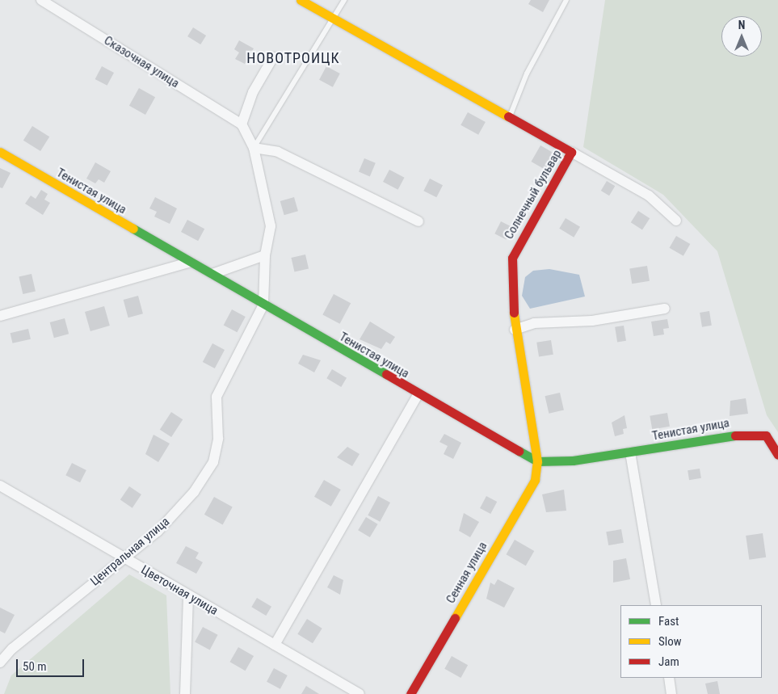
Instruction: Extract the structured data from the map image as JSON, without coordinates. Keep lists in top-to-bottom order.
{
  "streets": {
    "street": [
      "Сказочная улица",
      "Тенистая улица",
      "Солнечный бульвар",
      "Центральная улица",
      "Сенная улица",
      "Цветочная улица"
    ]
  },
  "crossings": [
    ["Тенистая улица", "Солнечный бульвар"],
    ["Тенистая улица", "Центральная улица"],
    ["Тенистая улица", "Сенная улица"],
    ["Солнечный бульвар", "Сенная улица"],
    ["Центральная улица", "Цветочная улица"]
  ],
  "districts": ["НОВОТРОИЦК"],
  "legend": ["Fast", "Slow", "Jam"],
  "scale_bar": "50 m",
  "north": "top"
}
